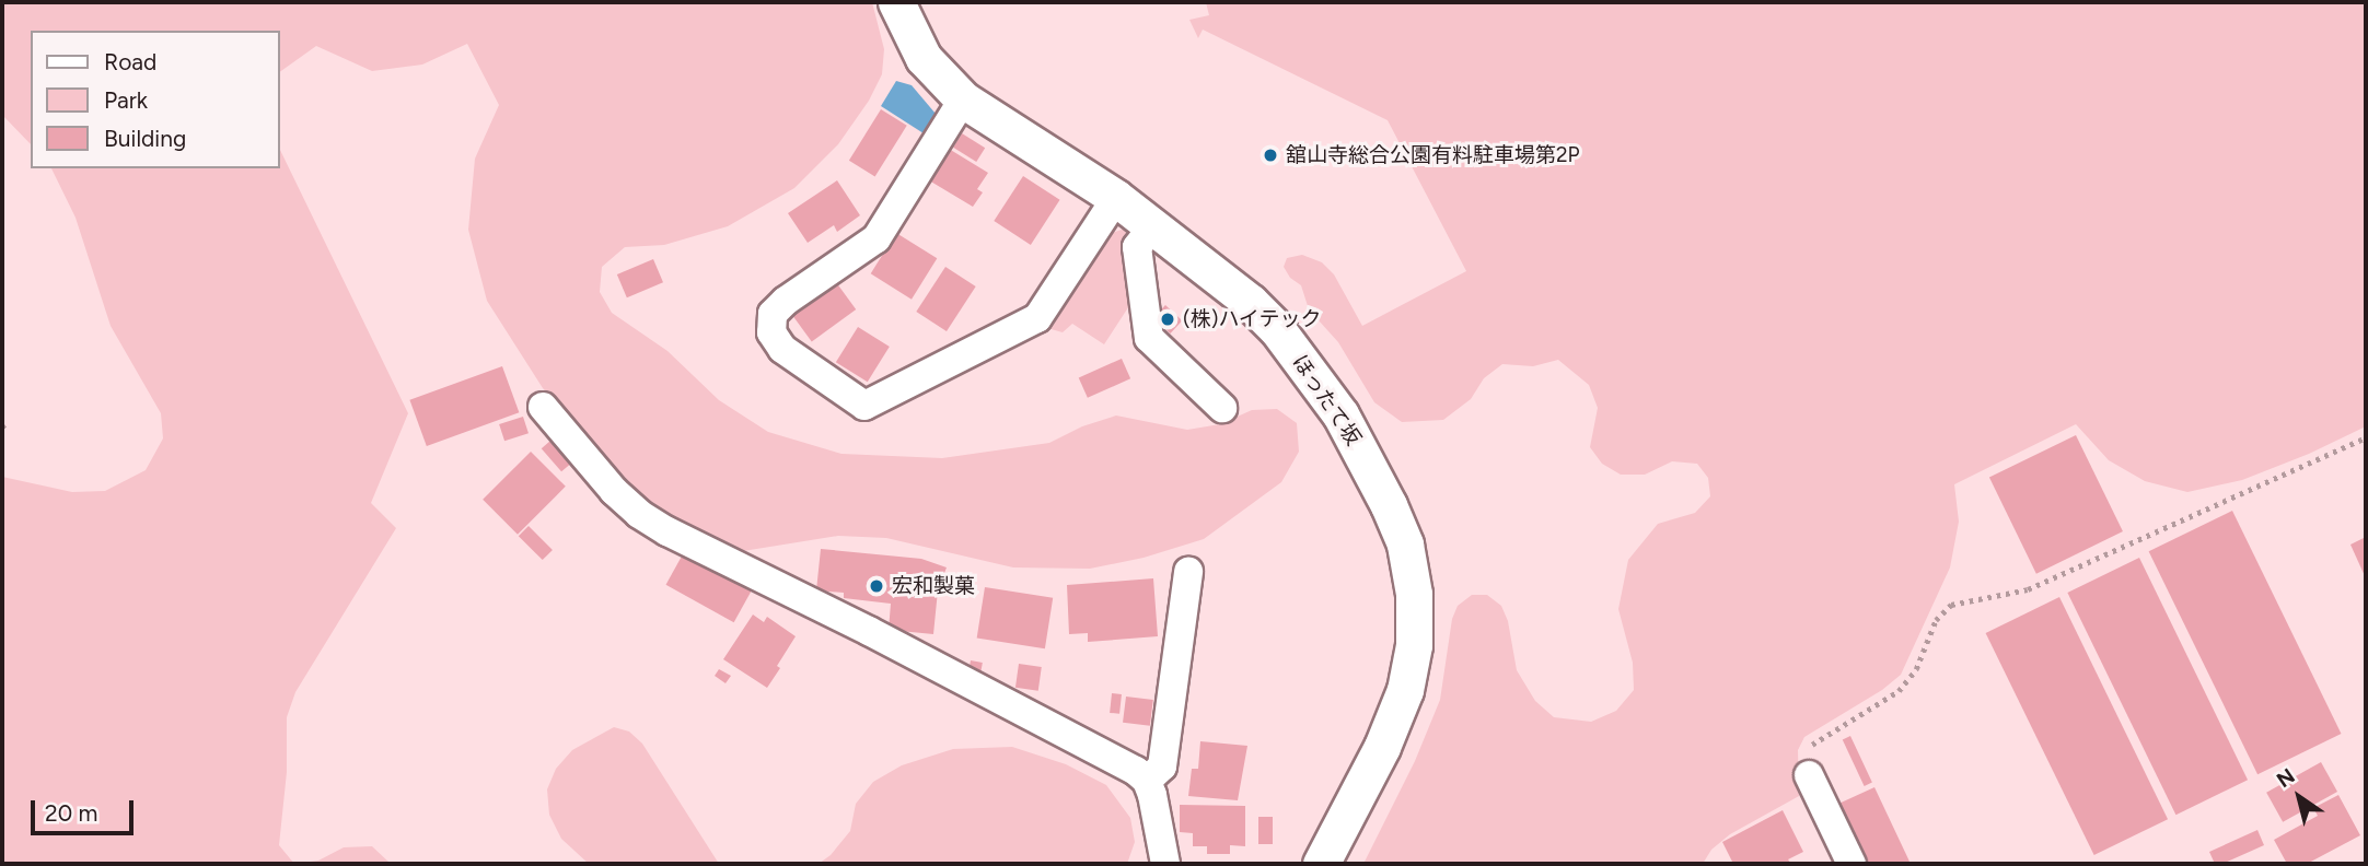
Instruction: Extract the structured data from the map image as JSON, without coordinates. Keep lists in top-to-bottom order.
{
  "streets": {
    "street": ["ほったて坂"]
  },
  "places": ["舘山寺総合公園有料駐車場第2P", "(株)ハイテック", "宏和製菓"],
  "legend": ["Road", "Park", "Building"],
  "scale_bar": "20 m",
  "north": "top left"
}
